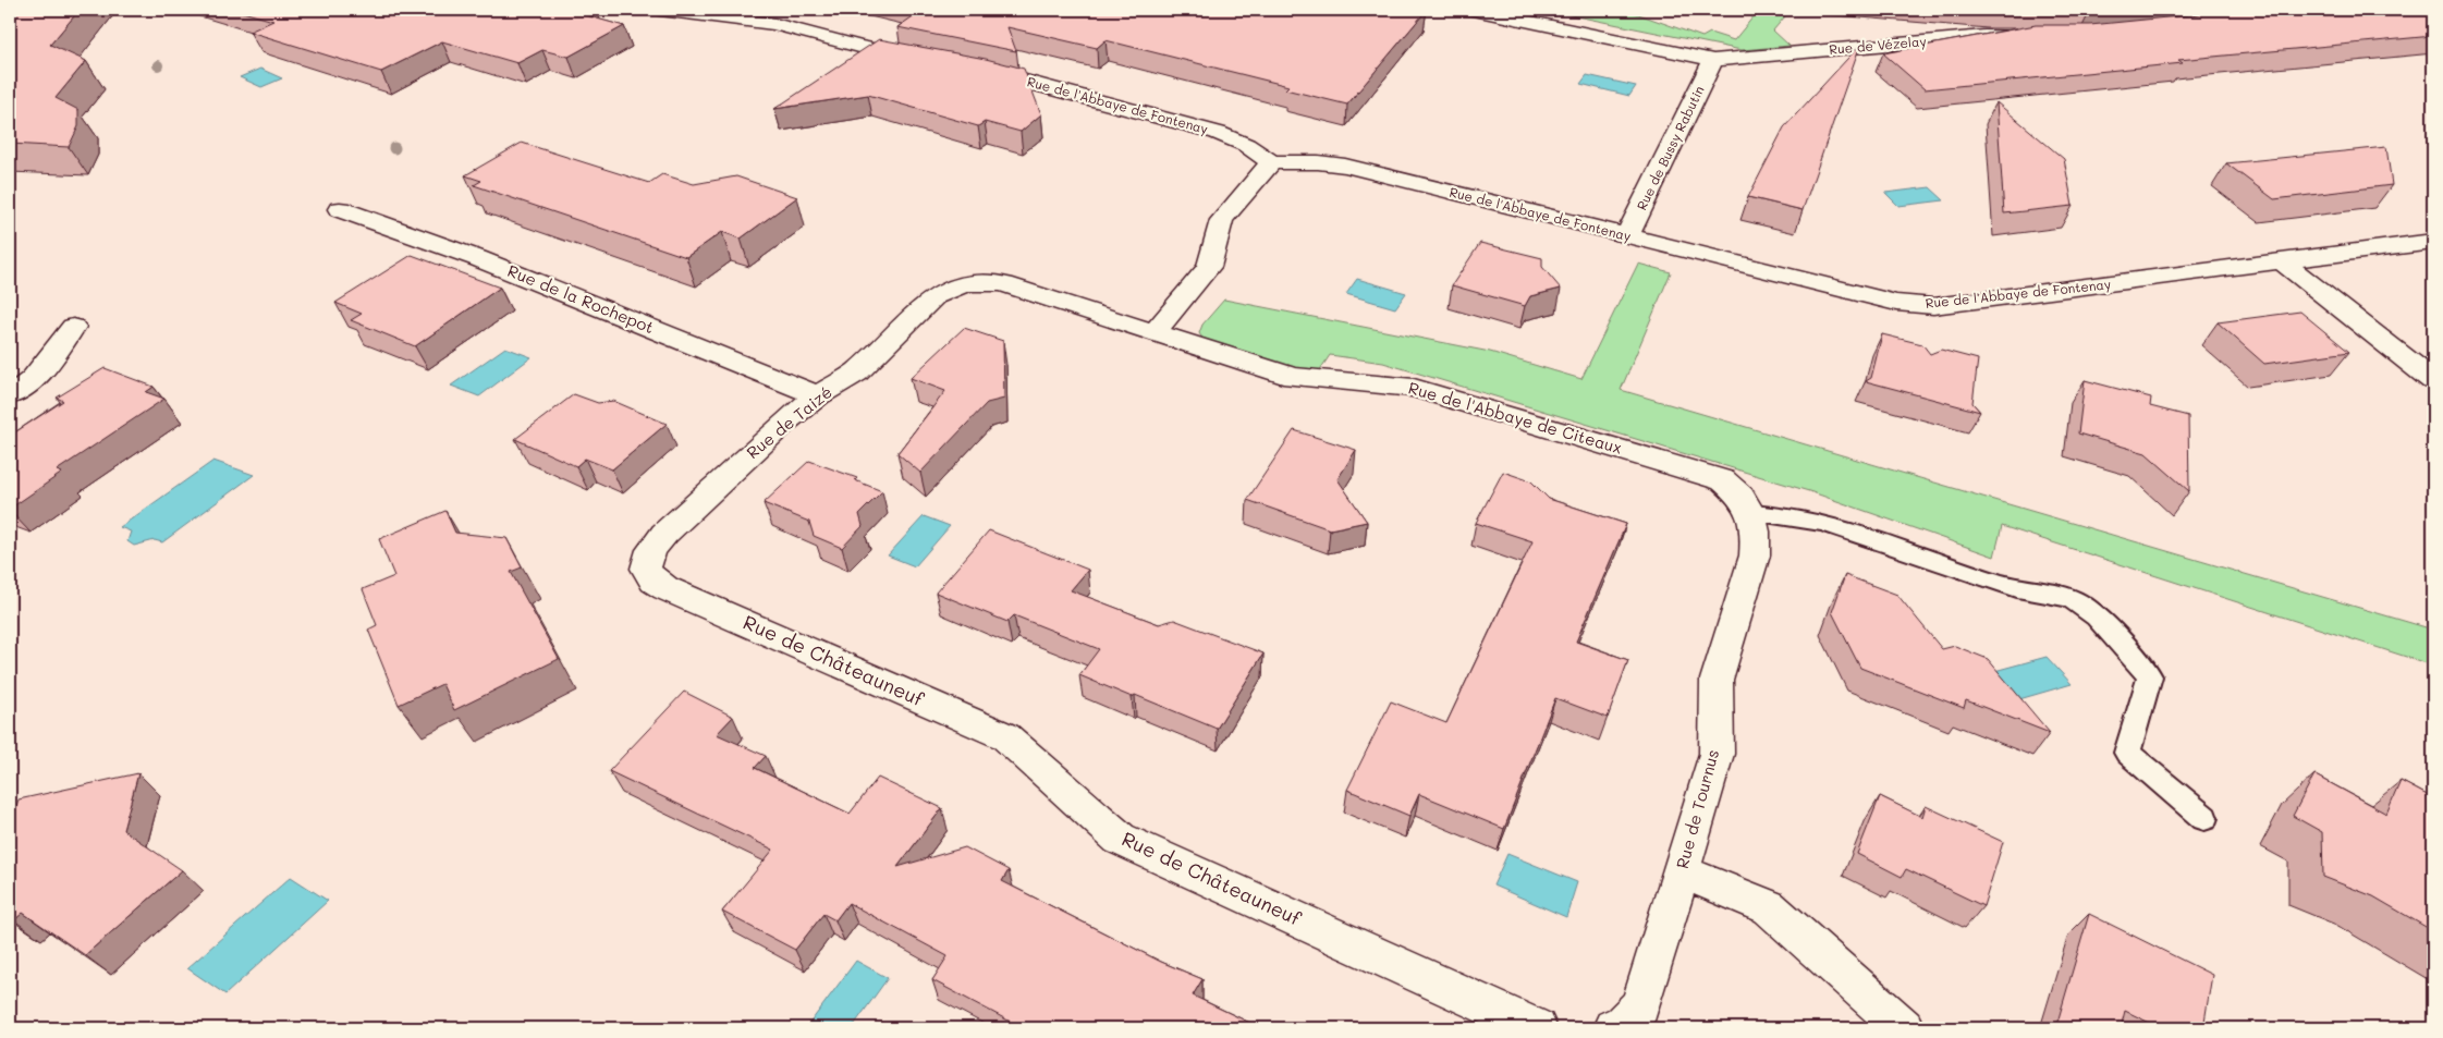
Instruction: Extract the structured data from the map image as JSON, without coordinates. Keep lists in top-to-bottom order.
{
  "streets": {
    "street": [
      "Rue de Vézelay",
      "Rue de l'Abbaye de Fontenay",
      "Rue de Bussy Rabutin",
      "Rue de la Rochepot",
      "Rue de l'Abbaye de Citeaux",
      "Rue de Taizé",
      "Rue de Châteauneuf",
      "Rue de Tournus"
    ]
  },
  "crossings": [
    ["Rue de Vézelay", "Rue de Bussy Rabutin"],
    ["Rue de l'Abbaye de Fontenay", "Rue de Bussy Rabutin"],
    ["Rue de la Rochepot", "Rue de Taizé"],
    ["Rue de l'Abbaye de Citeaux", "Rue de Taizé"],
    ["Rue de l'Abbaye de Citeaux", "Rue de Tournus"],
    ["Rue de Taizé", "Rue de Châteauneuf"]
  ]
}
